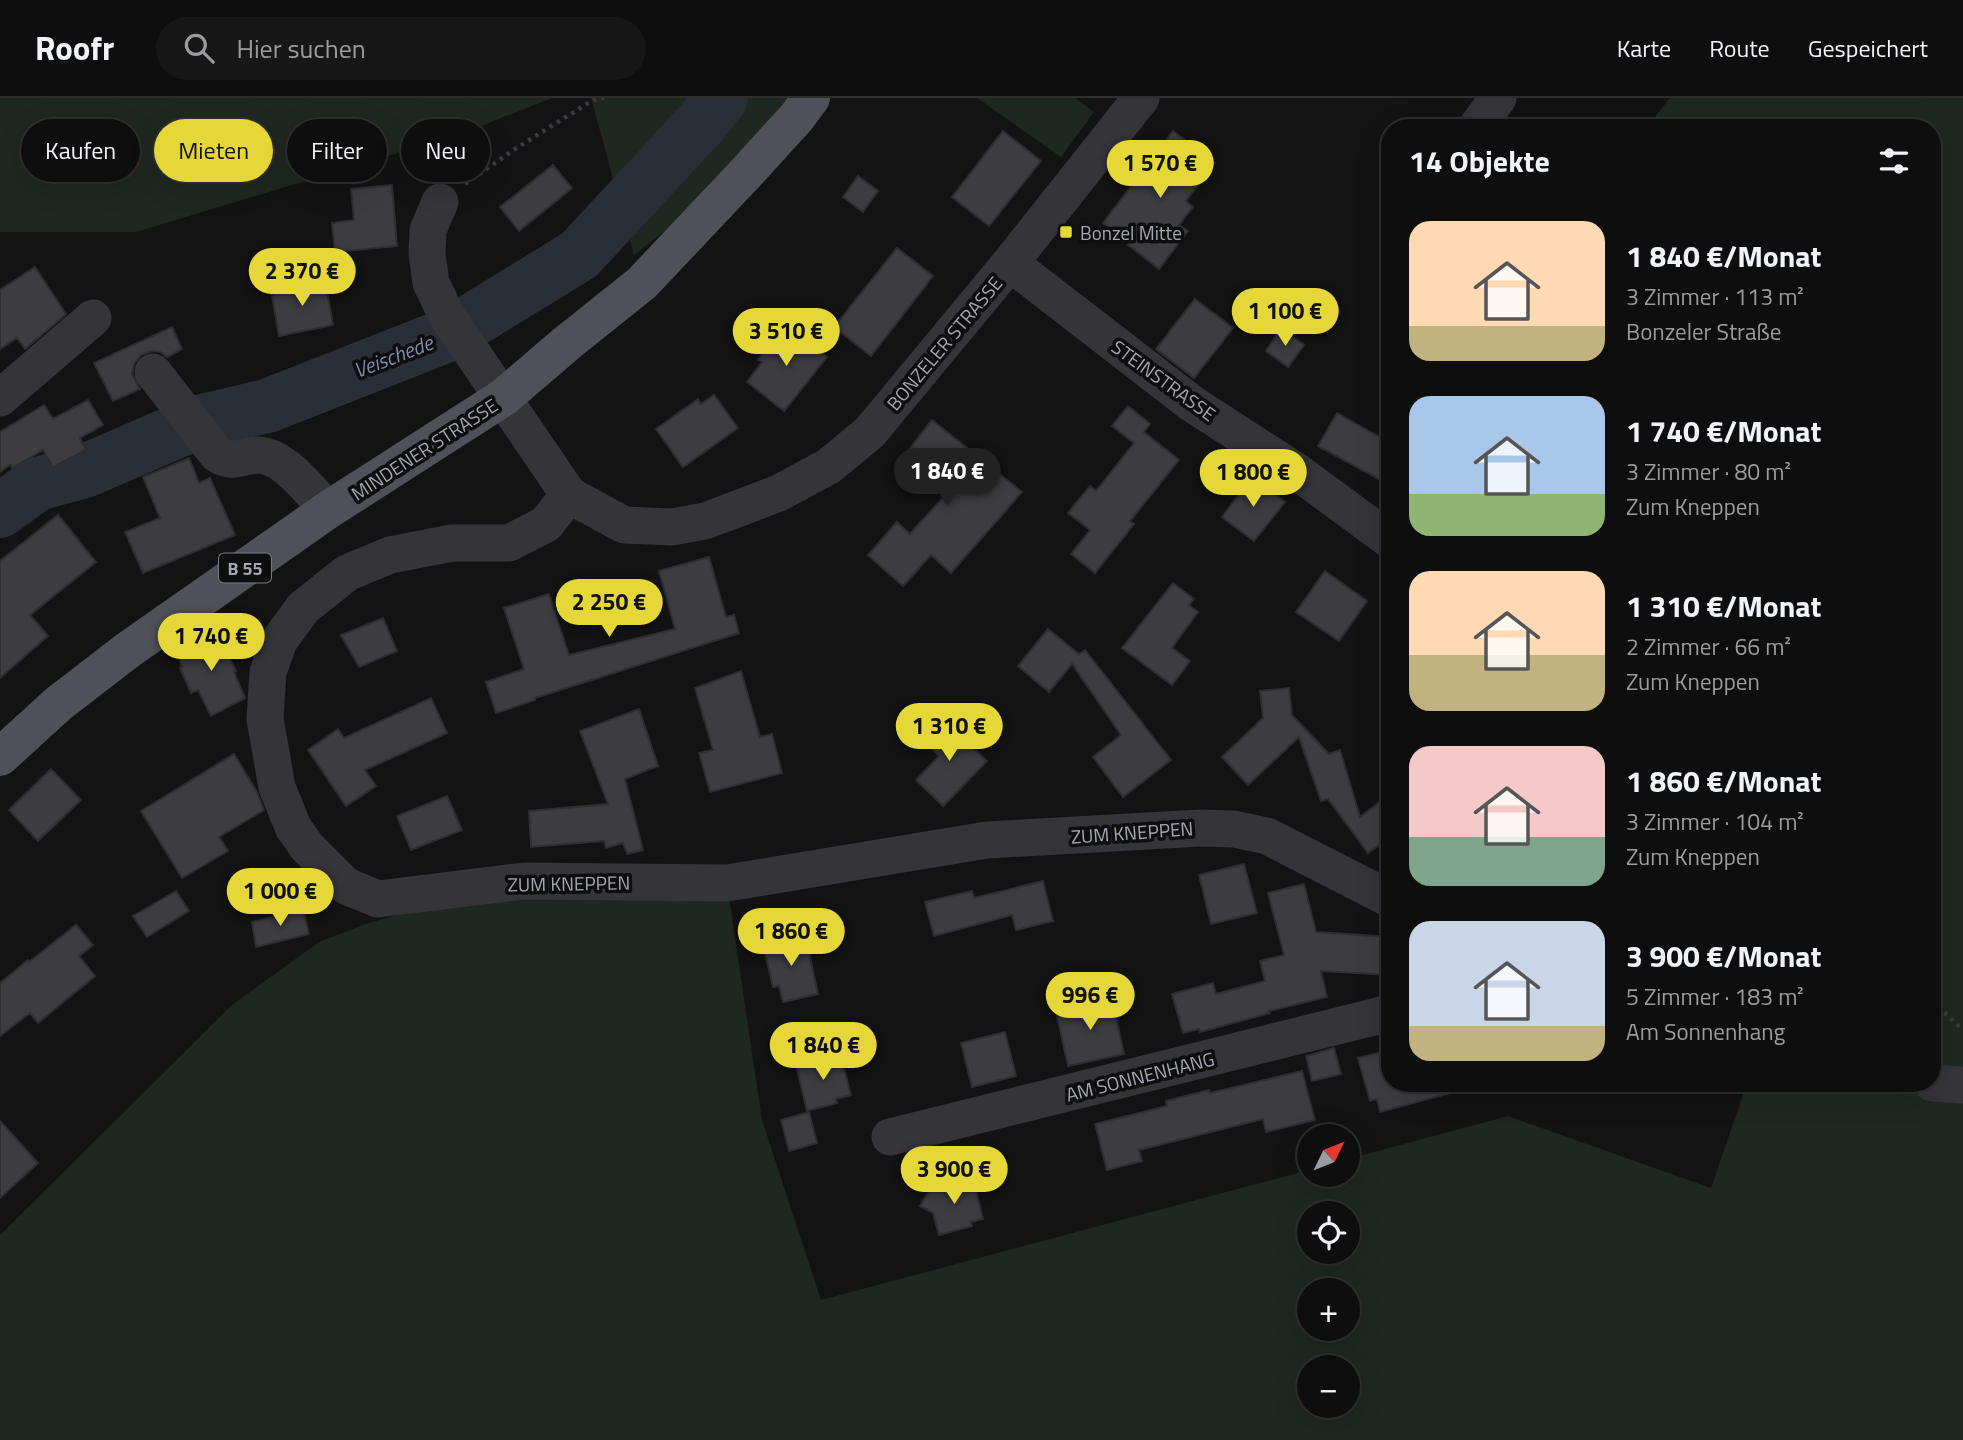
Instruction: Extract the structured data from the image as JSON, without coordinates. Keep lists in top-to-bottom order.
{
  "streets": {
    "main road": ["MINDENER STRASSE", "B 55"],
    "street": [
      "BONZELER STRASSE",
      "STEINSTRASSE",
      "ZUM KNEPPEN",
      "AM SONNENHANG"
    ]
  },
  "crossings": [
    ["BONZELER STRASSE", "STEINSTRASSE"],
    ["BONZELER STRASSE", "MINDENER STRASSE"],
    ["BONZELER STRASSE", "ZUM KNEPPEN"]
  ],
  "water": ["Veischede"],
  "places": {
    "transit": ["Bonzel Mitte"]
  },
  "north": "top right",
  "page": {
    "header": "Roofr",
    "search": "Hier suchen",
    "nav": ["Karte", "Route", "Gespeichert"],
    "chip": [
      "Kaufen",
      "Mieten",
      "Filter",
      "Neu"
    ],
    "heading": "14 Objekte",
    "price": [
      "1 570 €",
      "2 370 €",
      "1 100 €",
      "3 510 €",
      "1 840 €",
      "1 800 €",
      "2 250 €",
      "1 740 €",
      "1 310 €",
      "1 000 €",
      "1 860 €",
      "996 €",
      "1 840 €",
      "3 900 €"
    ],
    "list": [
      {
        "name": "1 840 €/Monat",
        "note": "3 Zimmer · 113 m² · Bonzeler Straße"
      },
      {
        "name": "1 740 €/Monat",
        "note": "3 Zimmer · 80 m² · Zum Kneppen"
      },
      {
        "name": "1 310 €/Monat",
        "note": "2 Zimmer · 66 m² · Zum Kneppen"
      },
      {
        "name": "1 860 €/Monat",
        "note": "3 Zimmer · 104 m² · Zum Kneppen"
      },
      {
        "name": "3 900 €/Monat",
        "note": "5 Zimmer · 183 m² · Am Sonnenhang"
      }
    ],
    "map_buttons": ["+", "−"]
  }
}
